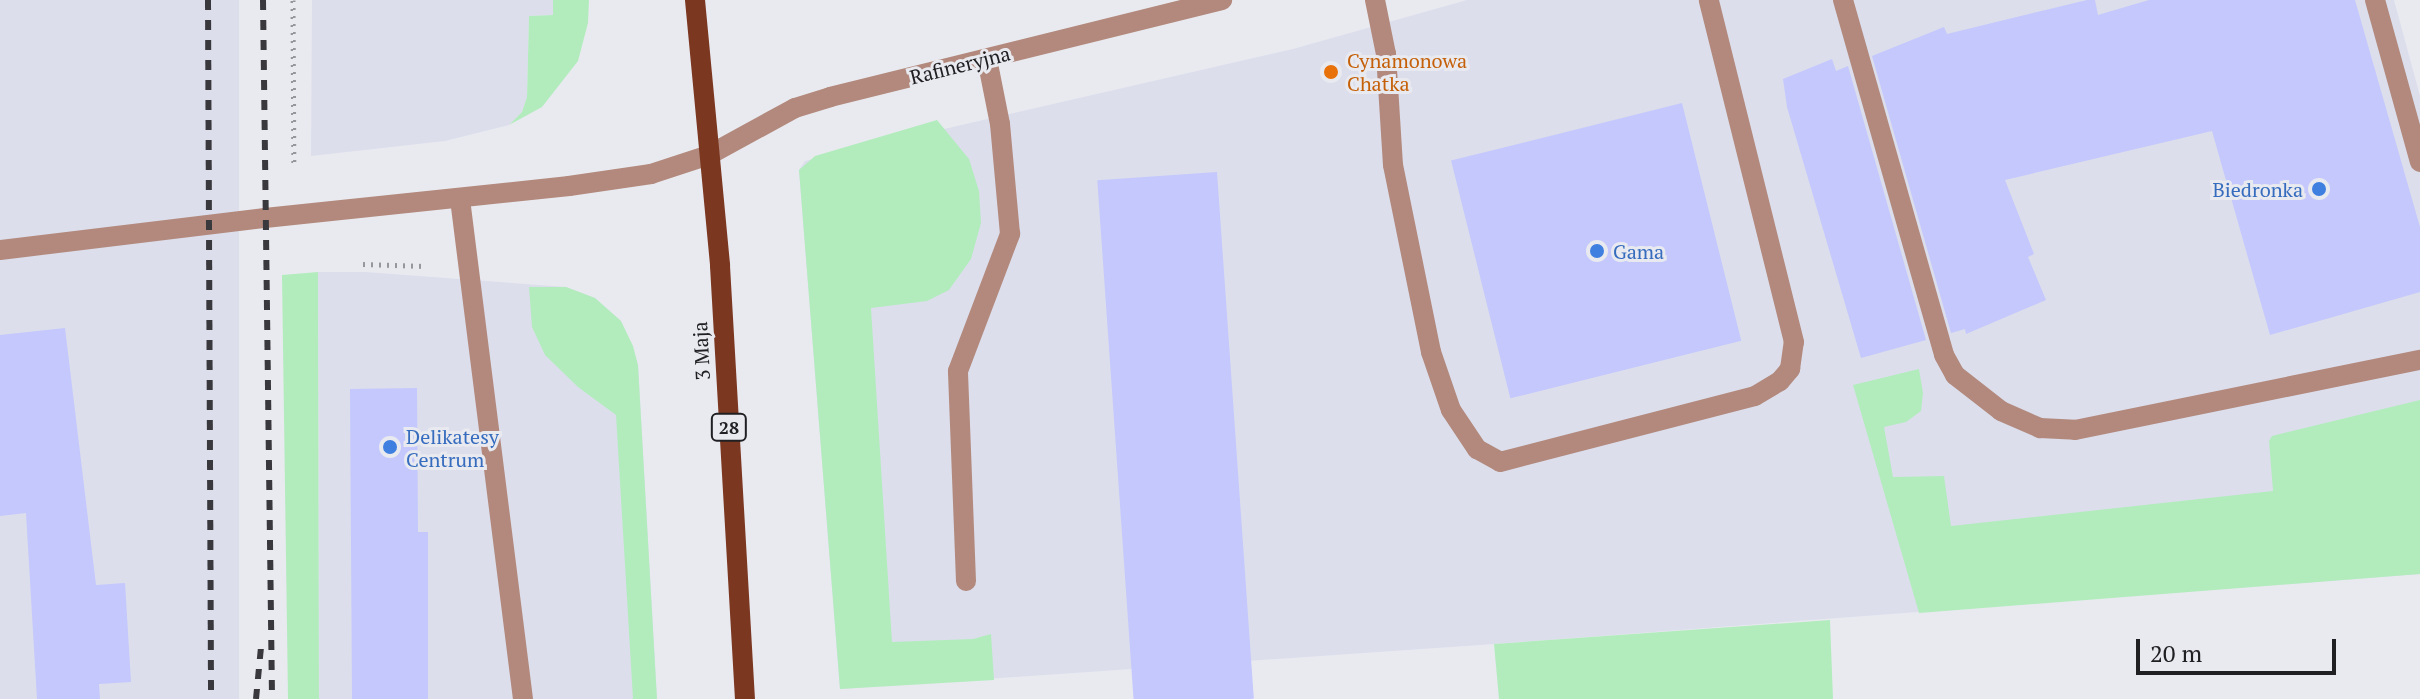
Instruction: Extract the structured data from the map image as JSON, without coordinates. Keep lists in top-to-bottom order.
{
  "streets": {
    "main road": ["3 Maja", "28"],
    "street": ["Rafineryjna"]
  },
  "crossings": [
    ["Rafineryjna", "3 Maja"]
  ],
  "places": [
    "Cynamonowa Chatka",
    "Biedronka",
    "Gama",
    "Delikatesy Centrum"
  ],
  "scale_bar": "20 m"
}
